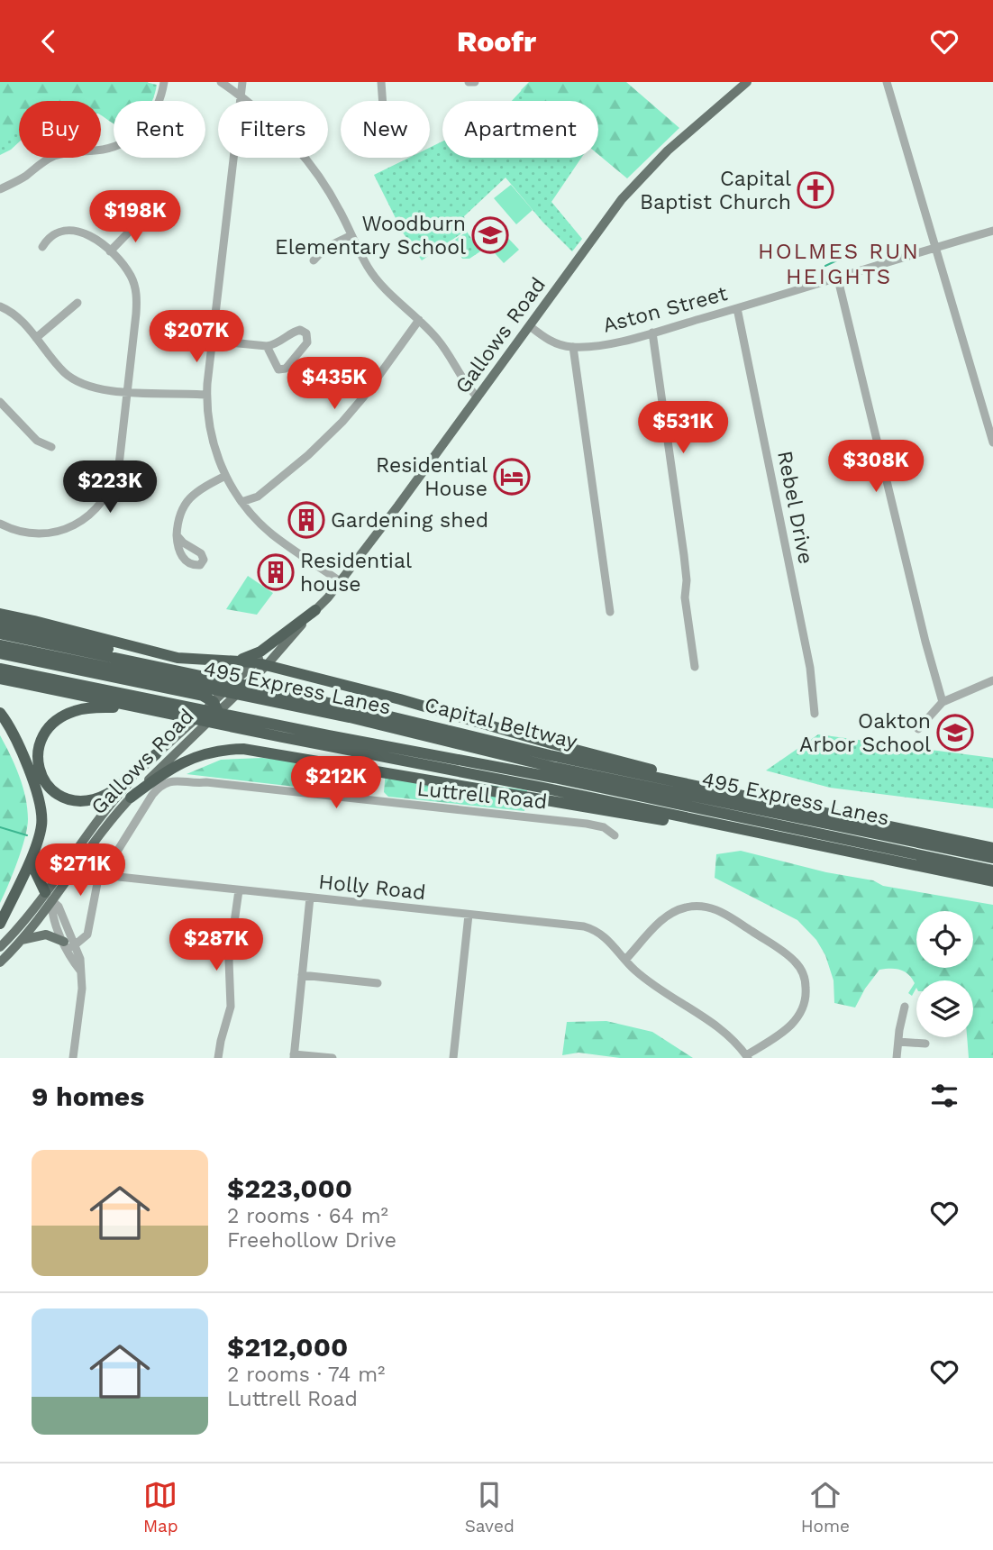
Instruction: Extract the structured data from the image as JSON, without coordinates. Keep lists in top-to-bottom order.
{
  "streets": {
    "highway": ["495 Express Lanes", "Capital Beltway"],
    "main road": ["Gallows Road"],
    "street": [
      "Aston Street",
      "Rebel Drive",
      "Luttrell Road",
      "Holly Road"
    ]
  },
  "crossings": [
    ["Aston Street", "Gallows Road"],
    ["Aston Street", "Rebel Drive"],
    ["Luttrell Road", "Holly Road"]
  ],
  "districts": ["HOLMES RUN HEIGHTS"],
  "places": {
    "church": ["Capital Baptist Church"],
    "school or university": ["Woodburn Elementary School", "Oakton Arbor School"],
    "hotel": ["Residential House"],
    "building": ["Gardening shed", "Residential house"]
  },
  "page": {
    "header": "Roofr",
    "chip": [
      "Buy",
      "Rent",
      "Filters",
      "New",
      "Apartment"
    ],
    "price": [
      "$198K",
      "$207K",
      "$435K",
      "$531K",
      "$308K",
      "$223K",
      "$212K",
      "$271K",
      "$287K"
    ],
    "heading": "9 homes",
    "list": [
      {
        "name": "$223,000",
        "note": "2 rooms · 64 m² · Freehollow Drive"
      },
      {
        "name": "$212,000",
        "note": "2 rooms · 74 m² · Luttrell Road"
      }
    ],
    "tabs": ["Map", "Saved", "Home"]
  }
}
